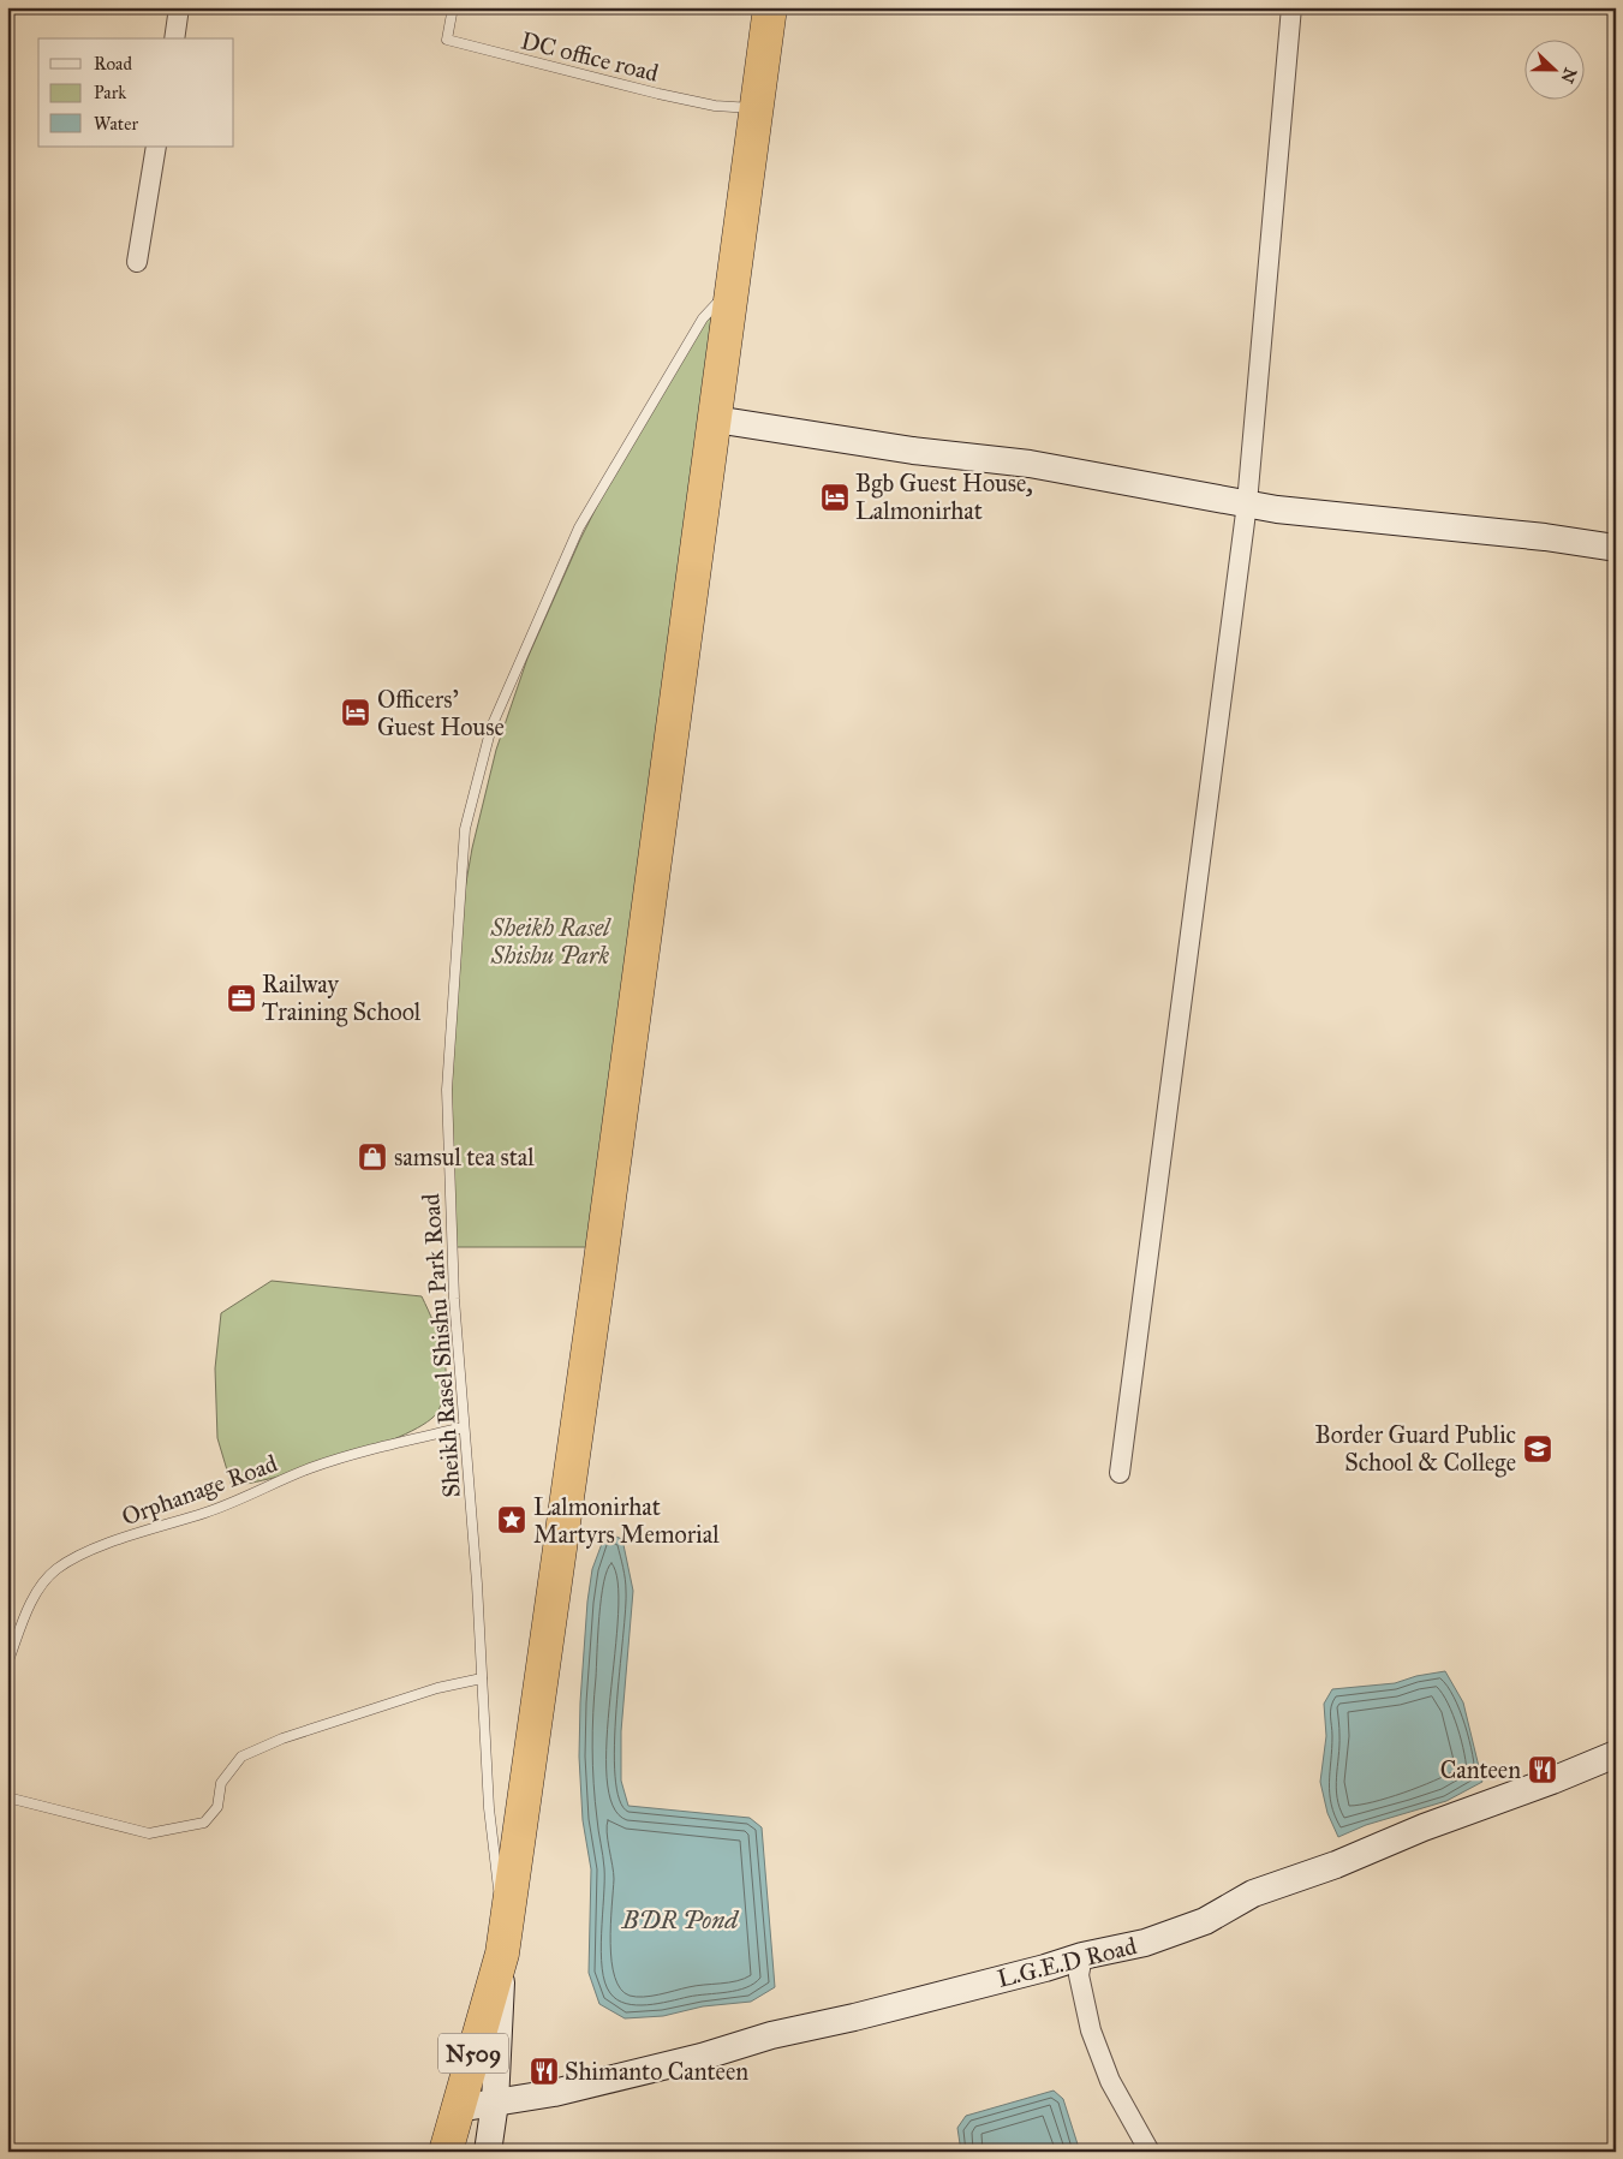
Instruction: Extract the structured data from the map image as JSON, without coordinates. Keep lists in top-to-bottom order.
{
  "streets": {
    "highway": ["N509"],
    "main road": ["L.G.E.D Road"],
    "lane": ["DC office road", "Sheikh Rasel Shishu Park Road", "Orphanage Road"]
  },
  "crossings": [
    ["DC office road", "N509"],
    ["Sheikh Rasel Shishu Park Road", "Orphanage Road"],
    ["Sheikh Rasel Shishu Park Road", "N509"],
    ["L.G.E.D Road", "N509"]
  ],
  "water": ["BDR Pond"],
  "parks": ["Sheikh Rasel Shishu Park"],
  "places": {
    "hotel": ["Bgb Guest House, Lalmonirhat", "Officers' Guest House"],
    "office": ["Railway Training School"],
    "shop": ["samsul tea stal"],
    "school or university": ["Border Guard Public School & College"],
    "place": ["Lalmonirhat Martyrs Memorial"],
    "restaurant": ["Canteen", "Shimanto Canteen"]
  },
  "legend": ["Road", "Park", "Water"],
  "north": "right"
}
